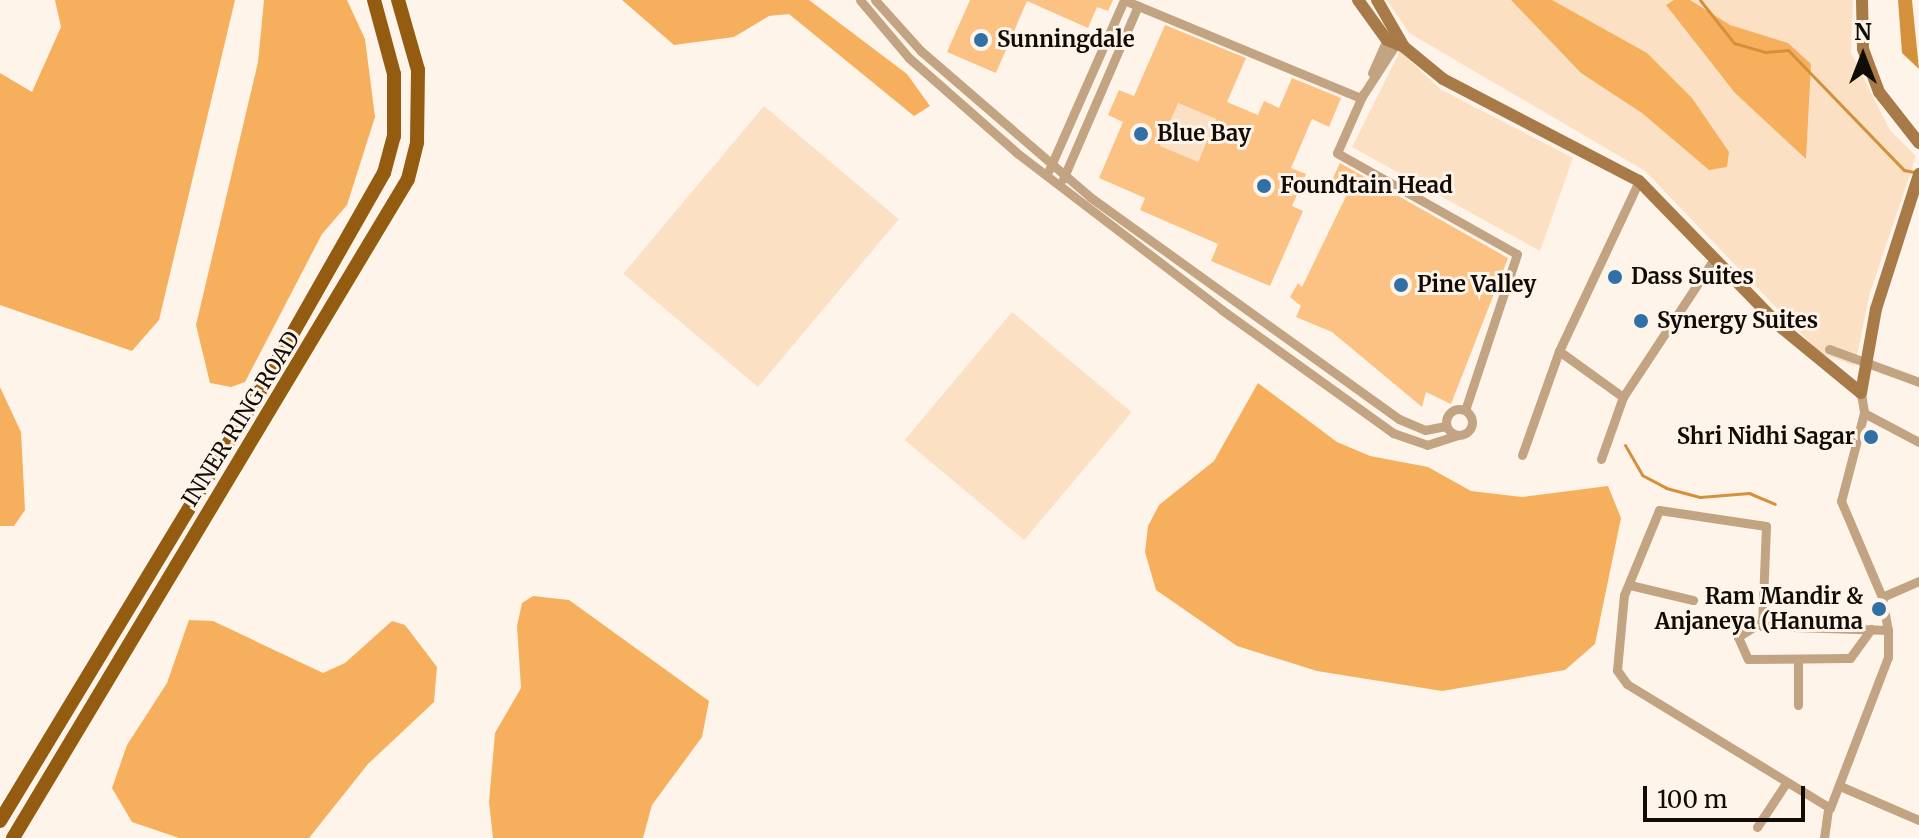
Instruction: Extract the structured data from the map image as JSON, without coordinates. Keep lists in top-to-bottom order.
{
  "streets": {
    "main road": ["INNER RING ROAD"]
  },
  "places": [
    "Sunningdale",
    "Blue Bay",
    "Foundtain Head",
    "Dass Suites",
    "Pine Valley",
    "Synergy Suites",
    "Shri Nidhi Sagar",
    "Ram Mandir & Anjaneya (Hanuma"
  ],
  "scale_bar": "100 m",
  "north": "top"
}
